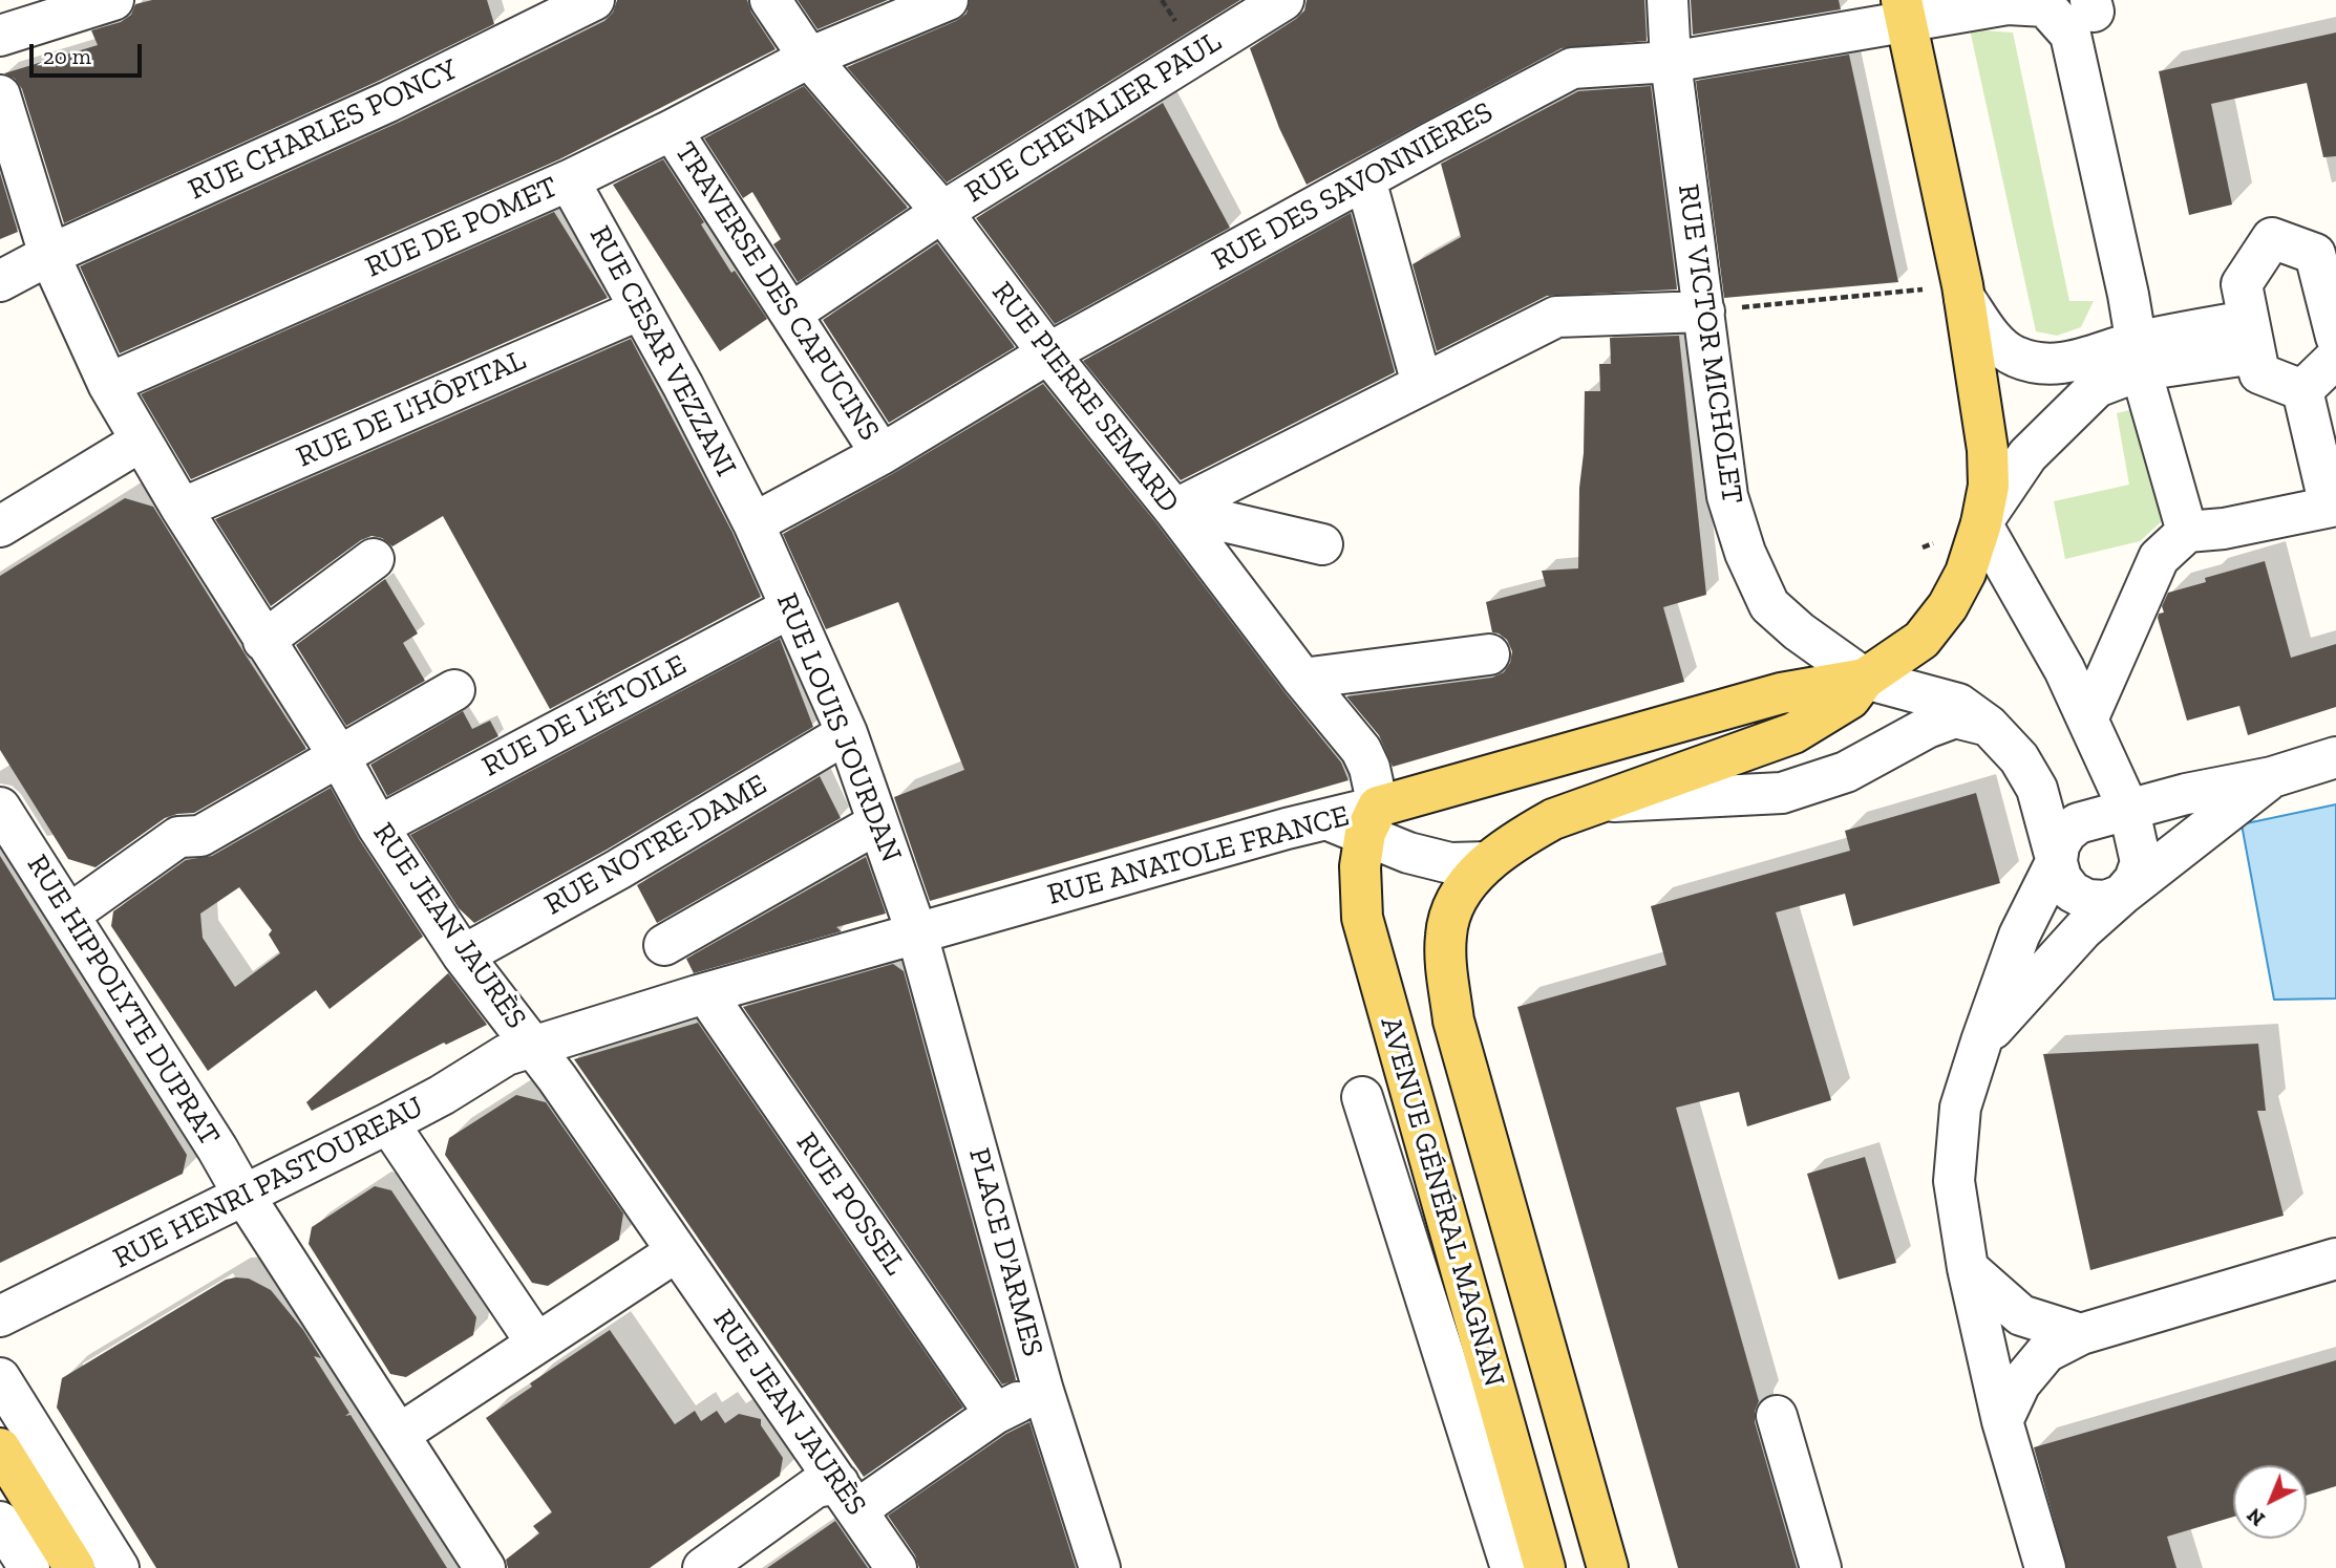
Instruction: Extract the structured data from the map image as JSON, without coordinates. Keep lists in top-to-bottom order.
{
  "streets": {
    "main road": ["RUE ANATOLE FRANCE", "AVENUE GÉNÉRAL MAGNAN"],
    "street": [
      "RUE CHEVALIER PAUL",
      "RUE CHARLES PONCY",
      "RUE DES SAVONNIÈRES",
      "RUE DE POMET",
      "TRAVERSE DES CAPUCINS",
      "RUE VICTOR MICHOLET",
      "RUE CESAR VEZZANI",
      "RUE PIERRE SEMARD",
      "RUE DE L'HÔPITAL",
      "RUE DE L'ÉTOILE",
      "RUE LOUIS JOURDAN",
      "RUE NOTRE-DAME",
      "RUE JEAN JAURÈS",
      "RUE HIPPOLYTE DUPRAT",
      "RUE HENRI PASTOUREAU",
      "RUE POSSEL",
      "PLACE D'ARMES"
    ]
  },
  "crossings": [
    ["RUE CHEVALIER PAUL", "TRAVERSE DES CAPUCINS"],
    ["RUE CHEVALIER PAUL", "RUE PIERRE SEMARD"],
    ["RUE CHARLES PONCY", "RUE JEAN JAURÈS"],
    ["RUE DES SAVONNIÈRES", "TRAVERSE DES CAPUCINS"],
    ["RUE DES SAVONNIÈRES", "RUE VICTOR MICHOLET"],
    ["RUE DES SAVONNIÈRES", "RUE CESAR VEZZANI"],
    ["RUE DES SAVONNIÈRES", "RUE PIERRE SEMARD"],
    ["RUE DES SAVONNIÈRES", "RUE LOUIS JOURDAN"],
    ["RUE DES SAVONNIÈRES", "AVENUE GÉNÉRAL MAGNAN"],
    ["RUE DE POMET", "TRAVERSE DES CAPUCINS"],
    ["RUE DE POMET", "RUE CESAR VEZZANI"],
    ["RUE DE POMET", "RUE PIERRE SEMARD"],
    ["RUE DE POMET", "RUE JEAN JAURÈS"],
    ["RUE VICTOR MICHOLET", "RUE ANATOLE FRANCE"],
    ["RUE VICTOR MICHOLET", "AVENUE GÉNÉRAL MAGNAN"],
    ["RUE CESAR VEZZANI", "RUE DE L'HÔPITAL"],
    ["RUE CESAR VEZZANI", "RUE LOUIS JOURDAN"],
    ["RUE PIERRE SEMARD", "RUE ANATOLE FRANCE"],
    ["RUE PIERRE SEMARD", "AVENUE GÉNÉRAL MAGNAN"],
    ["RUE DE L'HÔPITAL", "RUE JEAN JAURÈS"],
    ["RUE DE L'ÉTOILE", "RUE LOUIS JOURDAN"],
    ["RUE DE L'ÉTOILE", "RUE JEAN JAURÈS"],
    ["RUE LOUIS JOURDAN", "RUE NOTRE-DAME"],
    ["RUE LOUIS JOURDAN", "RUE ANATOLE FRANCE"],
    ["RUE LOUIS JOURDAN", "PLACE D'ARMES"],
    ["RUE NOTRE-DAME", "RUE JEAN JAURÈS"],
    ["RUE ANATOLE FRANCE", "RUE JEAN JAURÈS"],
    ["RUE ANATOLE FRANCE", "RUE HENRI PASTOUREAU"],
    ["RUE ANATOLE FRANCE", "AVENUE GÉNÉRAL MAGNAN"],
    ["RUE ANATOLE FRANCE", "RUE POSSEL"],
    ["RUE ANATOLE FRANCE", "PLACE D'ARMES"],
    ["RUE JEAN JAURÈS", "RUE HENRI PASTOUREAU"],
    ["RUE HIPPOLYTE DUPRAT", "RUE HENRI PASTOUREAU"]
  ],
  "scale_bar": "20 m",
  "north": "bottom left"
}
